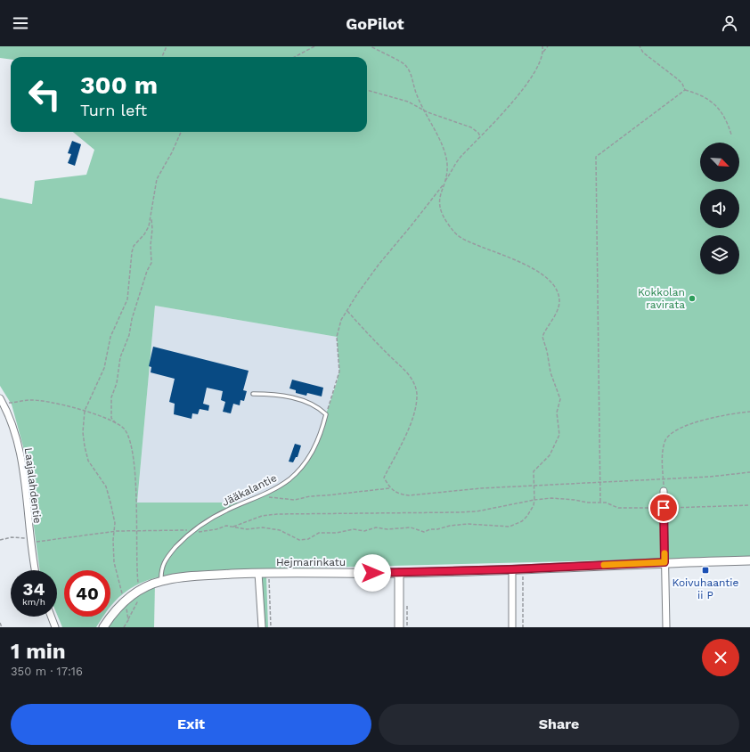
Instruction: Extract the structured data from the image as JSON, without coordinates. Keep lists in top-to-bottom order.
{
  "streets": {
    "street": ["Laajalahdentie", "Hejmarinkatu"],
    "lane": ["Jääkalantie"]
  },
  "crossings": [
    ["Jääkalantie", "Hejmarinkatu"]
  ],
  "places": {
    "other": ["Kokkolan ravirata"],
    "transit": ["Koivuhaantie ii P"]
  },
  "north": "bottom right",
  "page": {
    "header": "GoPilot",
    "turn": ["300 m", "Turn left"],
    "speed": "34 km/h",
    "limit": "40",
    "heading": ["1 min", "350 m · 17:16"],
    "buttons": ["Exit", "Share"]
  }
}
